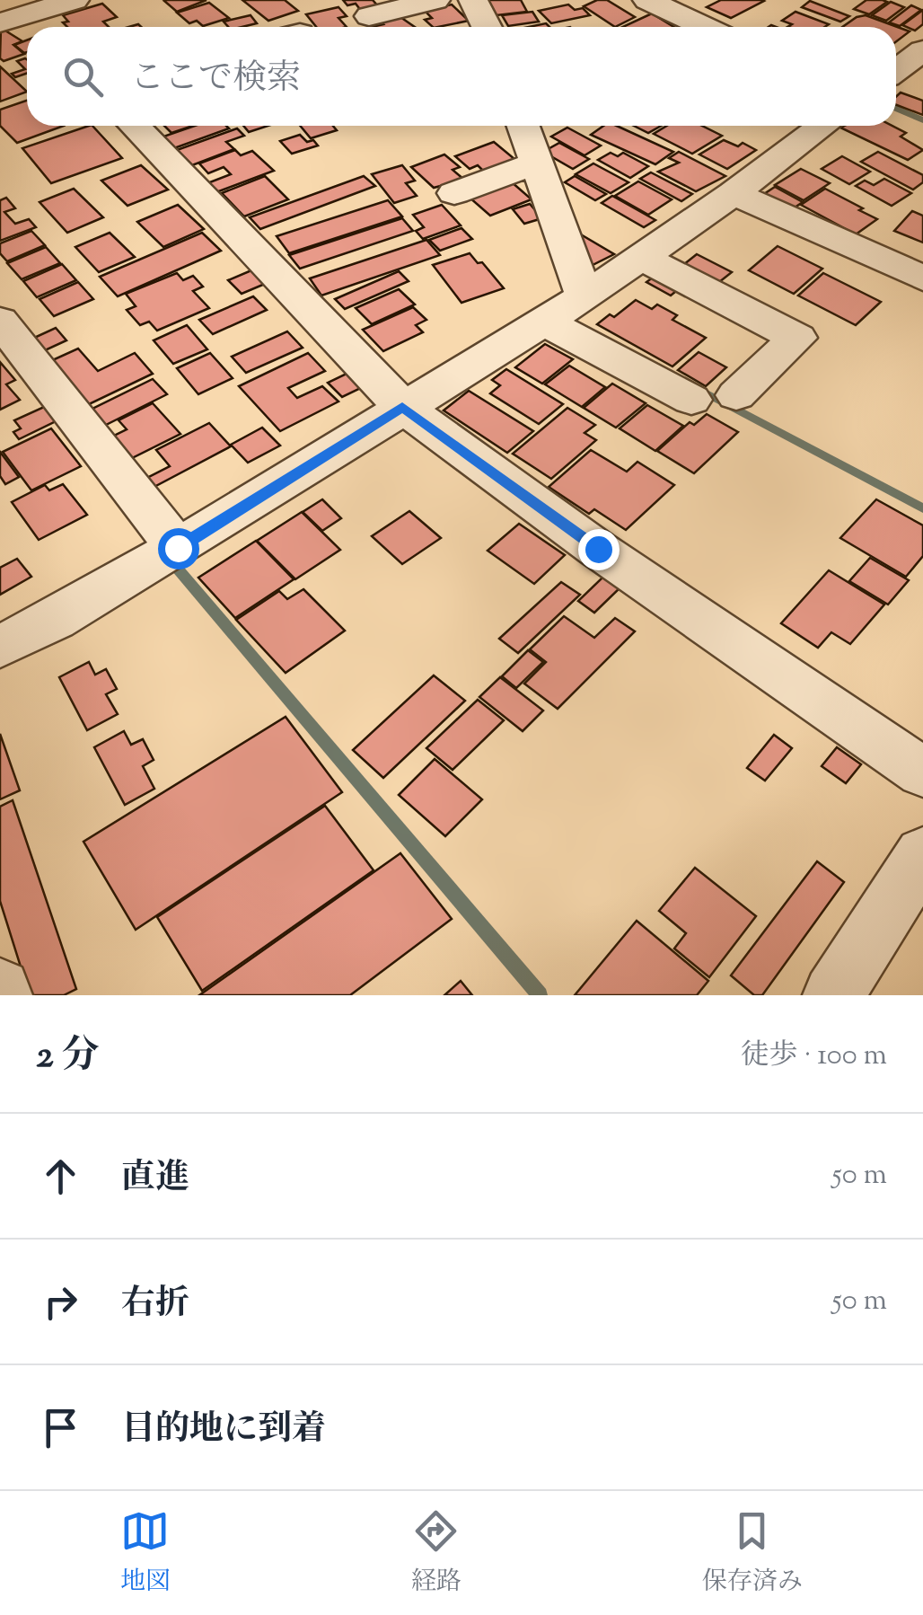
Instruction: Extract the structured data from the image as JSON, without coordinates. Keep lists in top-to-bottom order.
{
  "page": {
    "search": "ここで検索",
    "heading": ["2 分", "徒歩 · 100 m"],
    "list": [
      ["直進", "50 m"],
      ["右折", "50 m"],
      "目的地に到着"
    ],
    "nav": ["地図", "経路", "保存済み"]
  }
}
